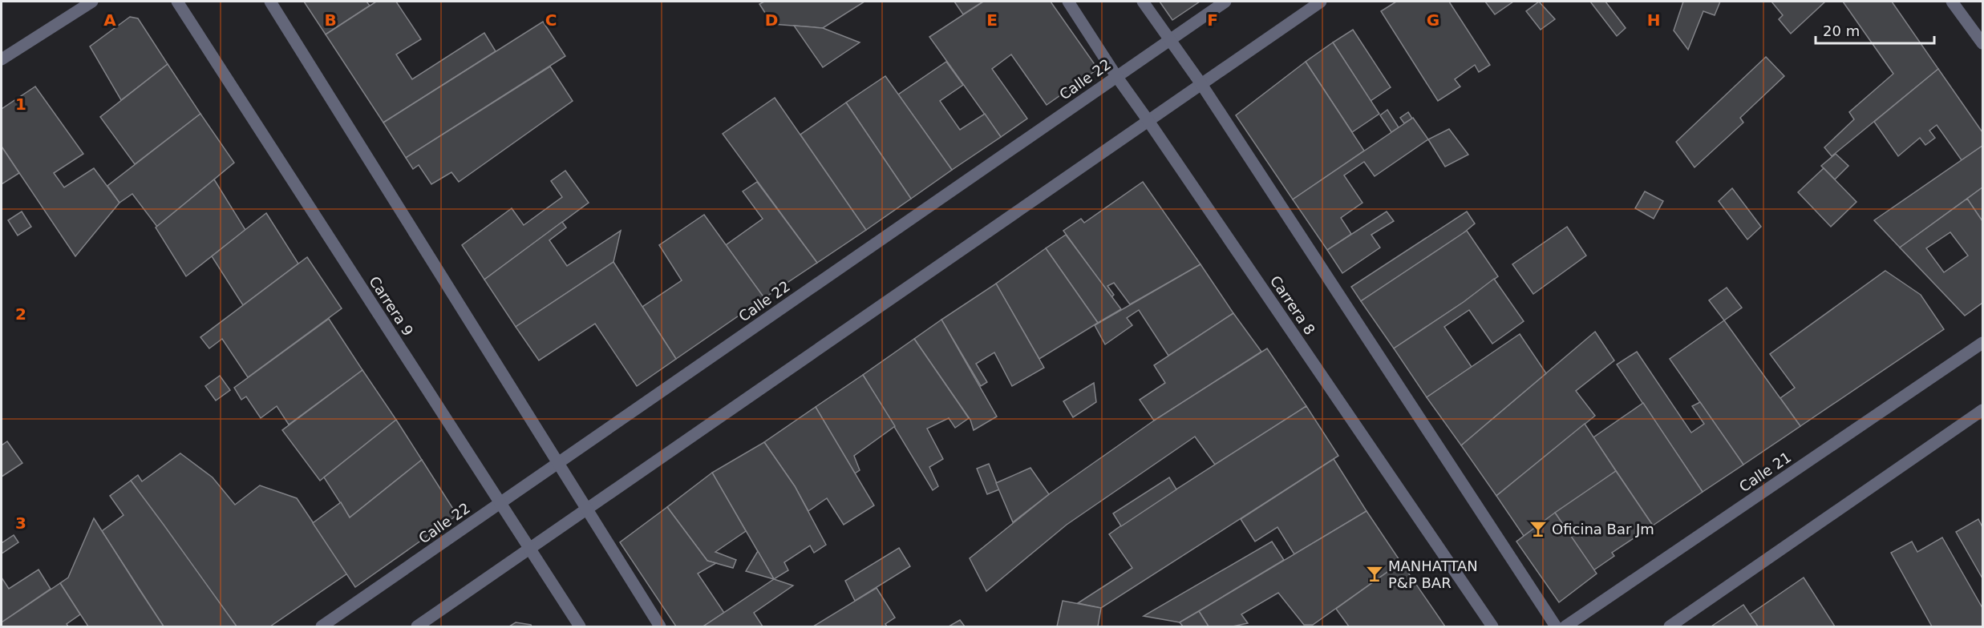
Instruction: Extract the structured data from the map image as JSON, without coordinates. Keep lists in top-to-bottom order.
{
  "streets": {
    "street": [
      "Calle 22",
      "Carrera 8",
      "Carrera 9",
      "Calle 21"
    ]
  },
  "crossings": [
    ["Calle 22", "Carrera 8"],
    ["Calle 22", "Carrera 9"]
  ],
  "places": {
    "bar": ["Oficina Bar Jm", "MANHATTAN P&P BAR"]
  },
  "scale_bar": "20 m",
  "grid": {
    "columns": [
      "A",
      "B",
      "C",
      "D",
      "E",
      "F",
      "G",
      "H"
    ],
    "rows": ["1", "2", "3"]
  }
}
